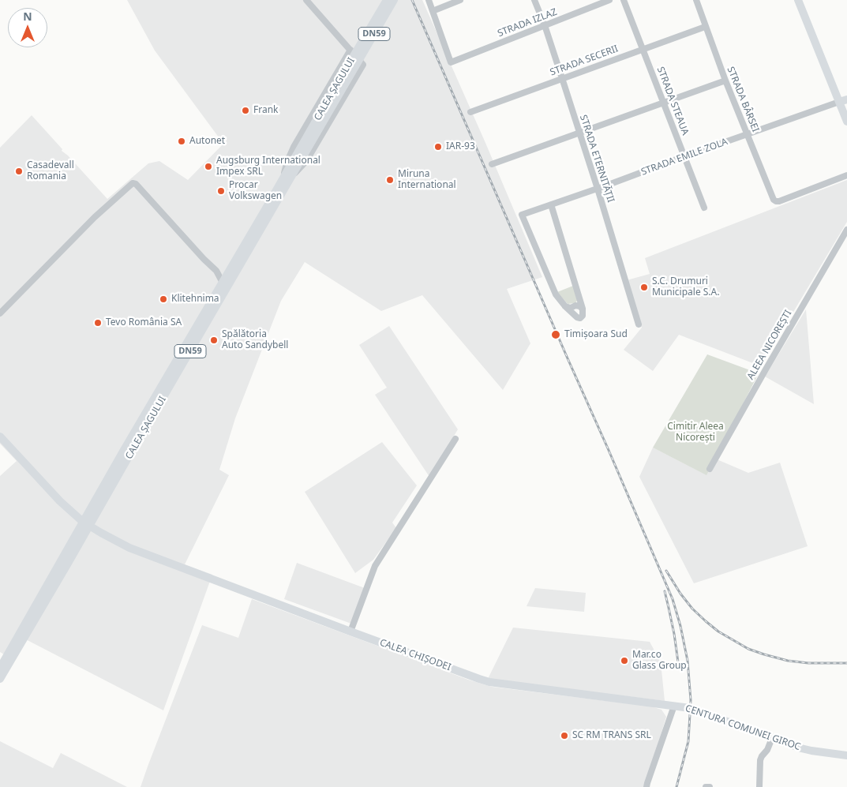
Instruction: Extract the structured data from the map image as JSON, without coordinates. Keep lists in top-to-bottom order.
{
  "streets": {
    "main road": [
      "DN59",
      "CALEA ȘAGULUI",
      "CALEA CHIȘODEI",
      "CENTURA COMUNEI GIROC"
    ],
    "street": [
      "STRADA IZLAZ",
      "STRADA SECERII",
      "STRADA BÂRSEI",
      "STRADA STEAUA",
      "STRADA EMILE ZOLA",
      "STRADA ETERNITĂȚII",
      "ALEEA NICOREȘTI"
    ]
  },
  "crossings": [
    ["STRADA IZLAZ", "STRADA ETERNITĂȚII"],
    ["STRADA SECERII", "STRADA BÂRSEI"],
    ["STRADA SECERII", "STRADA STEAUA"],
    ["STRADA SECERII", "STRADA ETERNITĂȚII"],
    ["CALEA ȘAGULUI", "CALEA CHIȘODEI"],
    ["STRADA BÂRSEI", "STRADA EMILE ZOLA"],
    ["STRADA STEAUA", "STRADA EMILE ZOLA"],
    ["STRADA EMILE ZOLA", "STRADA ETERNITĂȚII"],
    ["CALEA CHIȘODEI", "CENTURA COMUNEI GIROC"]
  ],
  "parks": ["Cimitir Aleea Nicorești"],
  "places": [
    "Frank",
    "Autonet",
    "IAR-93",
    "Augsburg International Impex SRL",
    "Casadevall Romania",
    "Miruna International",
    "Procar Volkswagen",
    "S.C. Drumuri Municipale S.A.",
    "Klitehnima",
    "Tevo România SA",
    "Timișoara Sud",
    "Spălătoria Auto Sandybell",
    "Mar.co Glass Group",
    "SC RM TRANS SRL"
  ],
  "north": "top"
}
